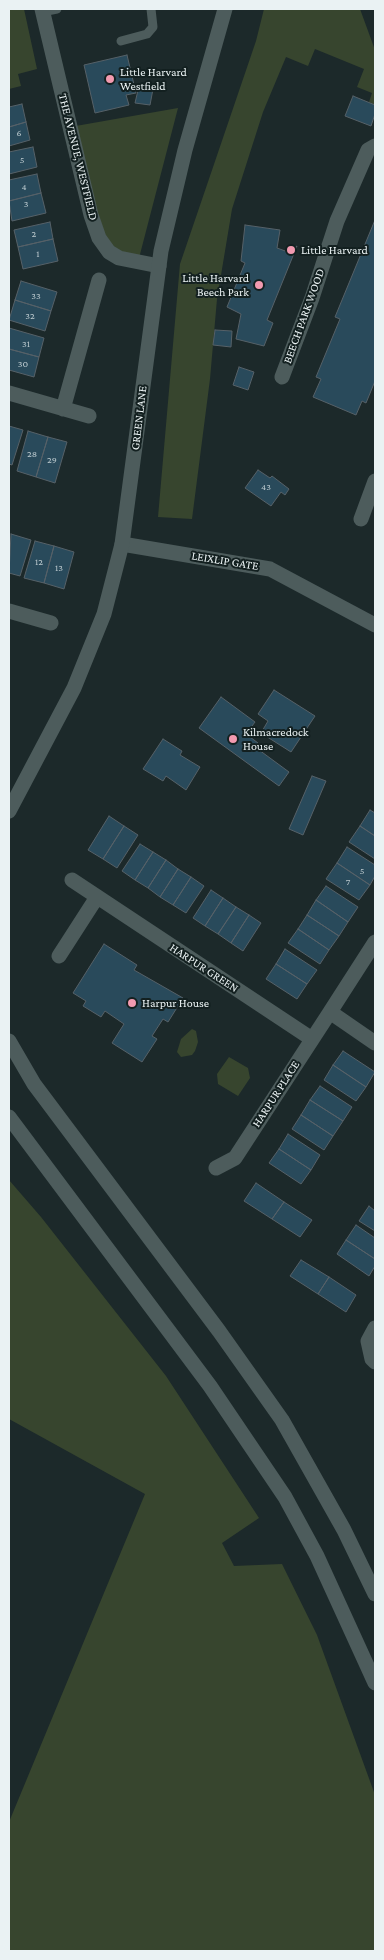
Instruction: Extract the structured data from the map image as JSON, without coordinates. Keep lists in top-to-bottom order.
{
  "streets": {
    "street": [
      "THE AVENUE, WESTFIELD",
      "BEECH PARK WOOD",
      "GREEN LANE",
      "LEIXLIP GATE",
      "HARPUR GREEN",
      "HARPUR PLACE"
    ]
  },
  "crossings": [
    ["THE AVENUE, WESTFIELD", "GREEN LANE"],
    ["GREEN LANE", "LEIXLIP GATE"],
    ["HARPUR GREEN", "HARPUR PLACE"]
  ],
  "places": [
    "Little Harvard Westfield",
    "Little Harvard",
    "Little Harvard Beech Park",
    "Kilmacredock House",
    "Harpur House"
  ],
  "house_numbers": [
    "6",
    "5",
    "4",
    "3",
    "2",
    "1",
    "33",
    "32",
    "31",
    "30",
    "28",
    "29",
    "43",
    "12",
    "13",
    "5",
    "7"
  ]
}
